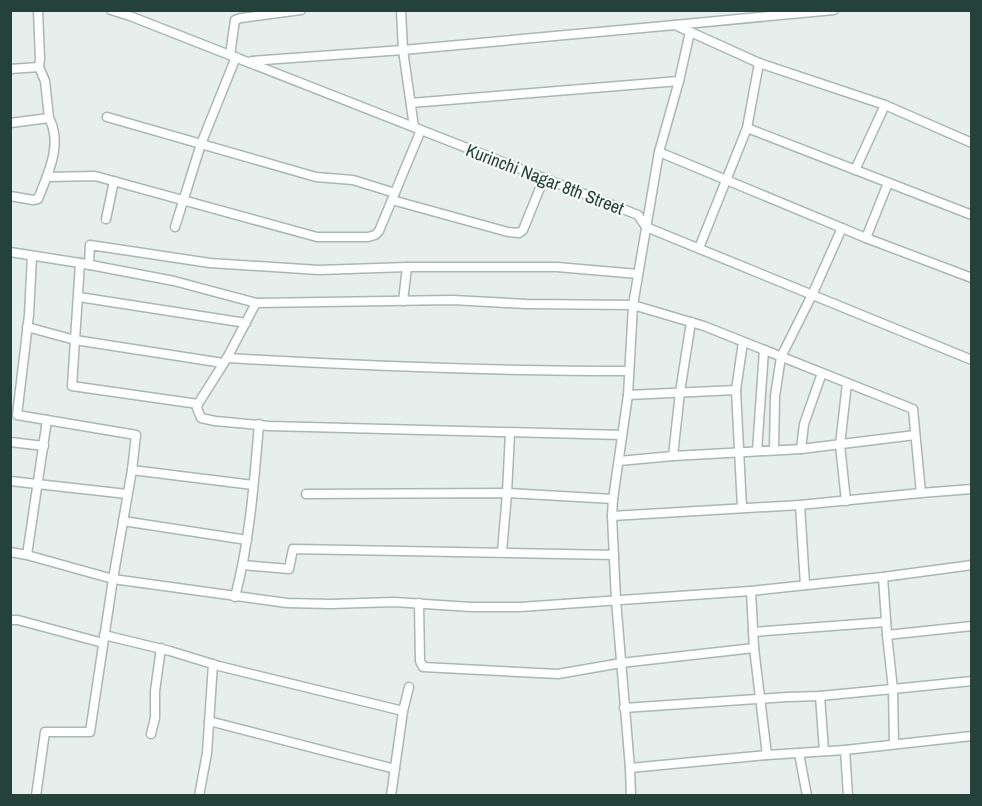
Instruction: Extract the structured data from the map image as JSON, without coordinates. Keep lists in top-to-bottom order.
{
  "streets": {
    "street": ["Kurinchi Nagar 8th Street"]
  }
}
